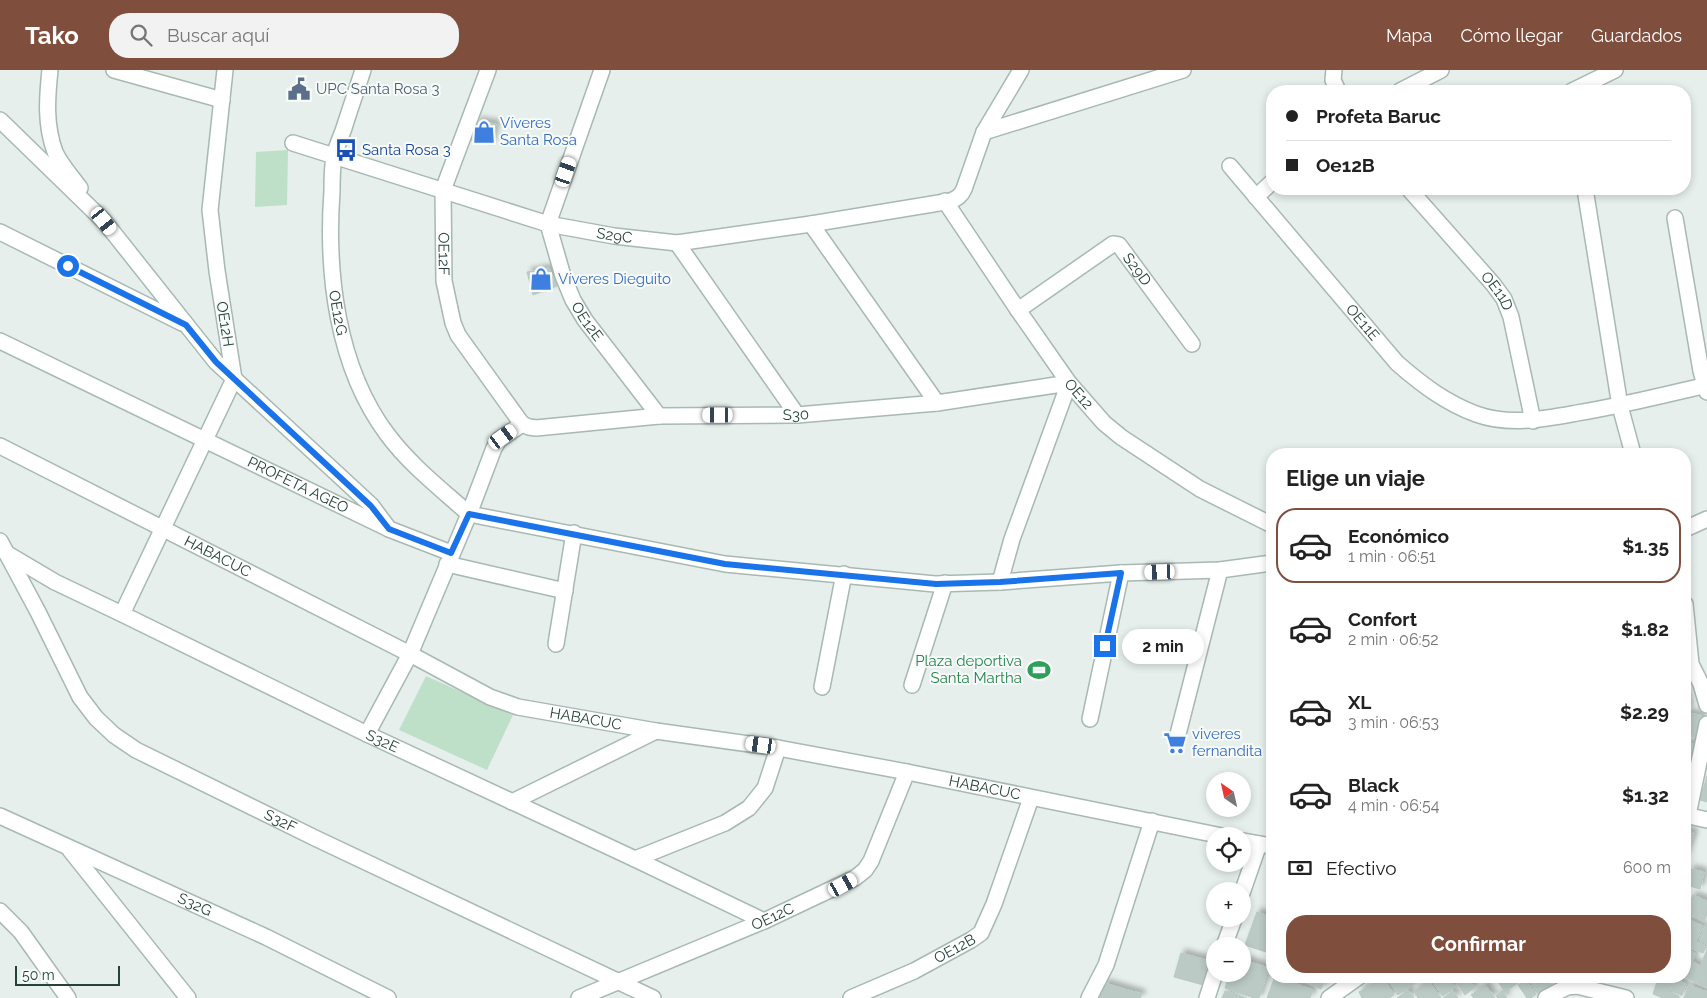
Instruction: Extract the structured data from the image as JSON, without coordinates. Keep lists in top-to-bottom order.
{
  "streets": {
    "street": [
      "S29C",
      "OE12F",
      "S29D",
      "OE11D",
      "OE12G",
      "OE12E",
      "OE11E",
      "OE12H",
      "OE12",
      "S30",
      "PROFETA AGEO",
      "HABACUC",
      "S32E",
      "S32F",
      "S32G",
      "OE12C",
      "OE12B"
    ]
  },
  "crossings": [
    ["S29C", "OE12F"],
    ["S29C", "OE12G"],
    ["S29C", "OE12E"],
    ["S29C", "OE12"],
    ["OE12F", "S30"],
    ["S29D", "OE12"],
    ["OE11D", "OE11E"],
    ["OE12E", "S30"],
    ["OE12", "S30"],
    ["HABACUC", "OE12C"],
    ["HABACUC", "OE12B"],
    ["S32E", "S32F"],
    ["S32E", "OE12C"],
    ["S32F", "OE12C"]
  ],
  "places": {
    "public building": ["UPC Santa Rosa 3"],
    "shop": ["Víveres Santa Rosa", "Víveres Dieguito"],
    "bus stop": ["Santa Rosa 3"],
    "sports": ["Plaza deportiva Santa Martha"],
    "supermarket": ["viveres fernandita"]
  },
  "scale_bar": "50 m",
  "north": "top left",
  "page": {
    "header": "Tako",
    "search": "Buscar aquí",
    "nav": ["Mapa", "Cómo llegar", "Guardados"],
    "banner": ["Profeta Baruc", "Oe12B"],
    "heading": "Elige un viaje",
    "list": [
      {
        "name": "Económico",
        "note": "1 min · 06:51",
        "value": "$1.35"
      },
      {
        "name": "Confort",
        "note": "2 min · 06:52",
        "value": "$1.82"
      },
      {
        "name": "XL",
        "note": "3 min · 06:53",
        "value": "$2.29"
      },
      {
        "name": "Black",
        "note": "4 min · 06:54",
        "value": "$1.32"
      }
    ],
    "bubble": "2 min",
    "map_buttons": ["+", "−"],
    "pay": ["Efectivo", "600 m"],
    "buttons": "Confirmar",
    "scale": "50 m"
  }
}
